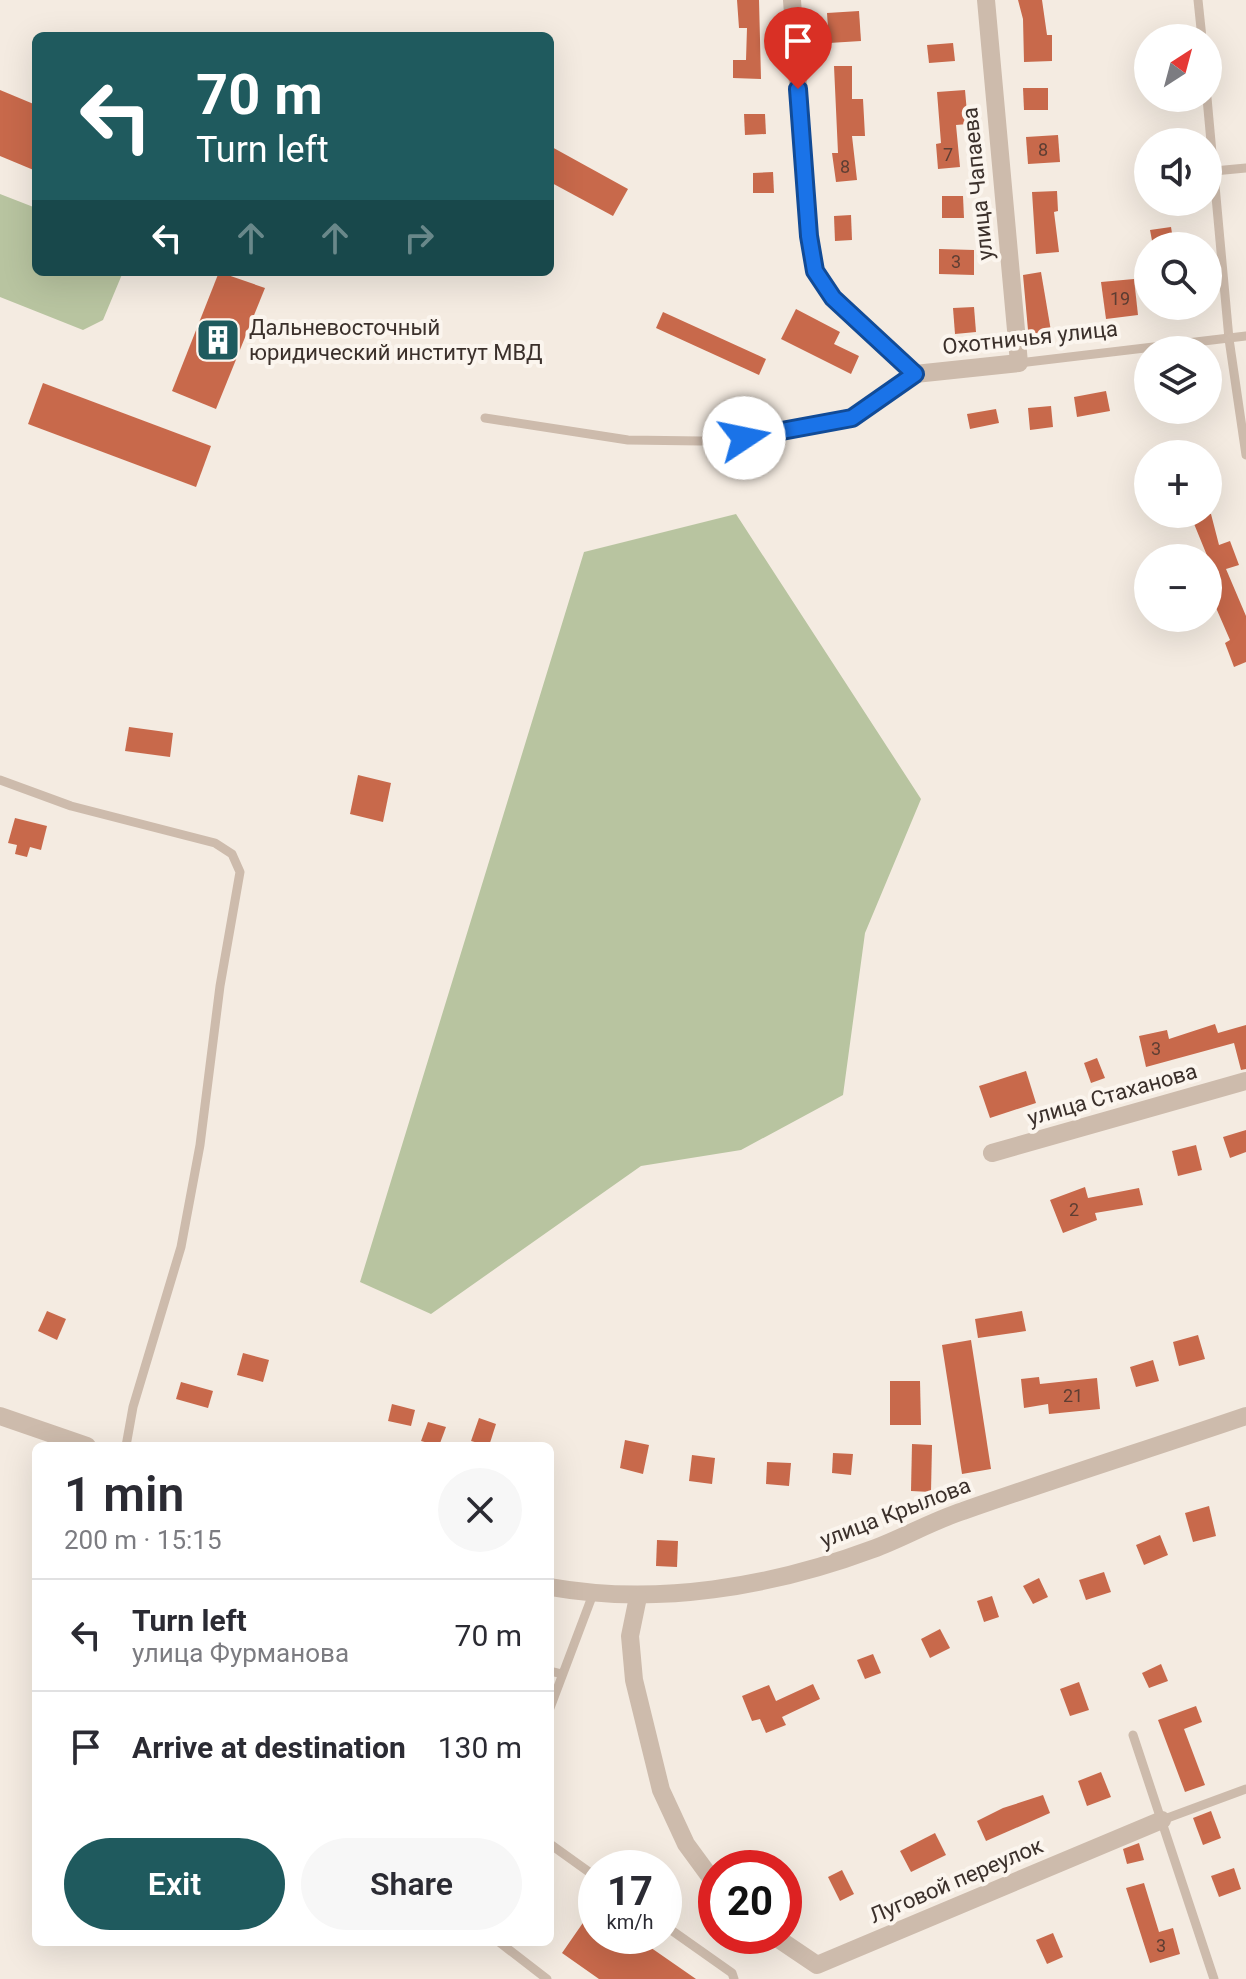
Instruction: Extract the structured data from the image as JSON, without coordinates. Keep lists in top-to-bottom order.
{
  "streets": {
    "street": [
      "улица Чапаева",
      "Охотничья улица",
      "улица Стаханова",
      "улица Крылова",
      "Луговой переулок"
    ]
  },
  "crossings": [
    ["улица Чапаева", "Охотничья улица"]
  ],
  "places": {
    "building": ["Дальневосточный юридический институт МВД"]
  },
  "house_numbers": [
    "8",
    "7",
    "8",
    "3",
    "19",
    "3",
    "2",
    "21",
    "3"
  ],
  "north": "top right",
  "page": {
    "map_buttons": ["+", "−"],
    "turn": ["70 m", "Turn left"],
    "heading": ["1 min", "200 m · 15:15"],
    "list": [
      {
        "name": "Turn left",
        "note": "улица Фурманова",
        "value": "70 m"
      },
      {
        "name": "Arrive at destination",
        "value": "130 m"
      }
    ],
    "buttons": ["Exit", "Share"],
    "speed": "17 km/h",
    "limit": "20"
  }
}
